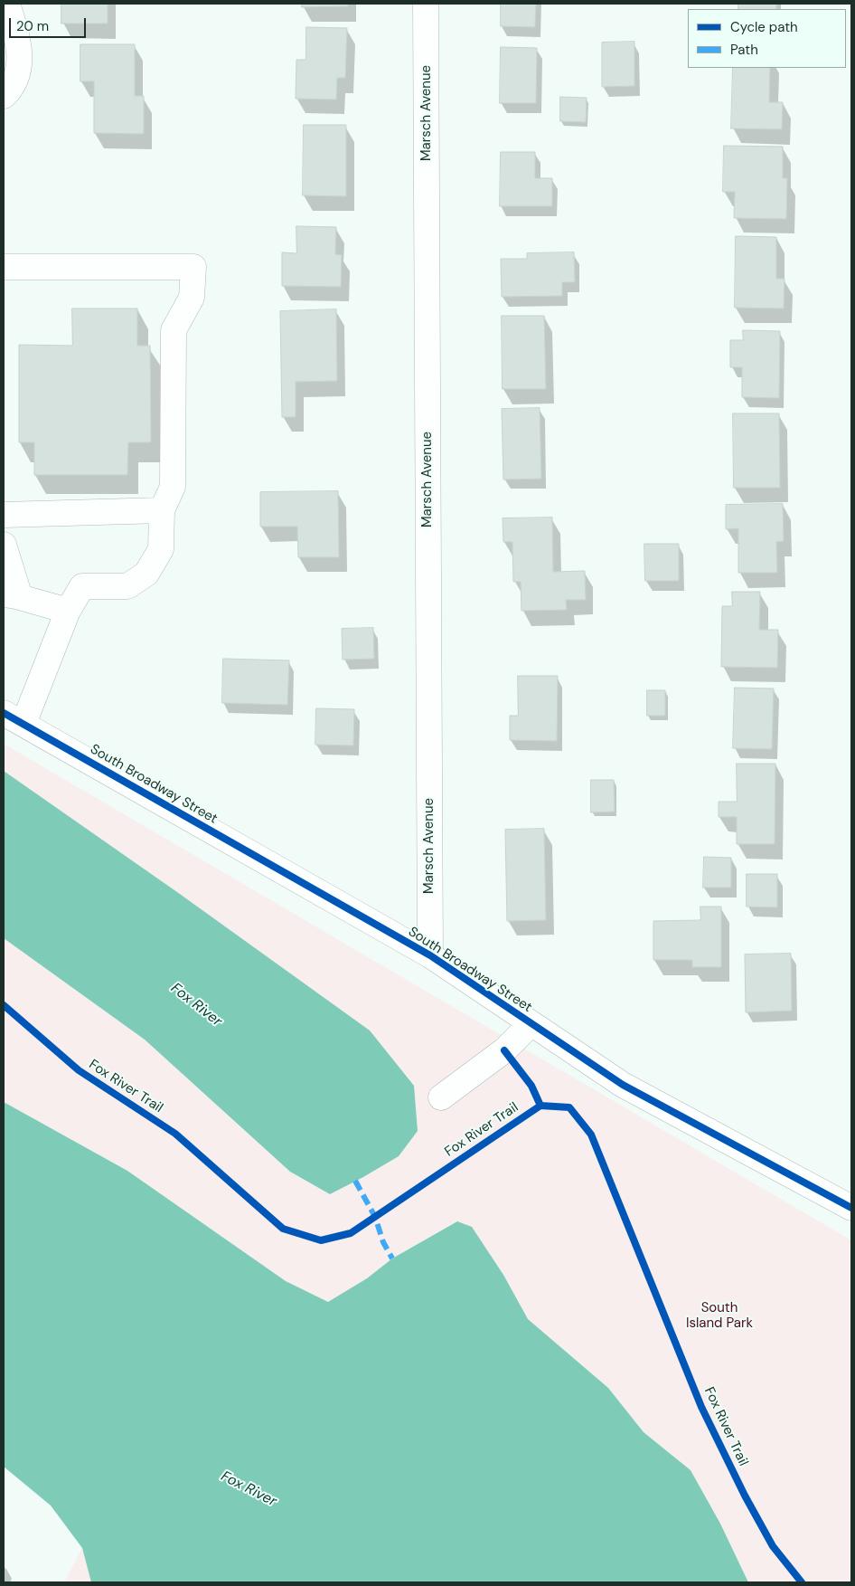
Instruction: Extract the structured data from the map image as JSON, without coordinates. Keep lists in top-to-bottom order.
{
  "streets": {
    "street": ["Marsch Avenue", "South Broadway Street"],
    "cycle path": ["Fox River Trail"]
  },
  "crossings": [
    ["Marsch Avenue", "South Broadway Street"]
  ],
  "water": ["Fox River"],
  "parks": ["South Island Park"],
  "legend": ["Cycle path", "Path"],
  "scale_bar": "20 m"
}
